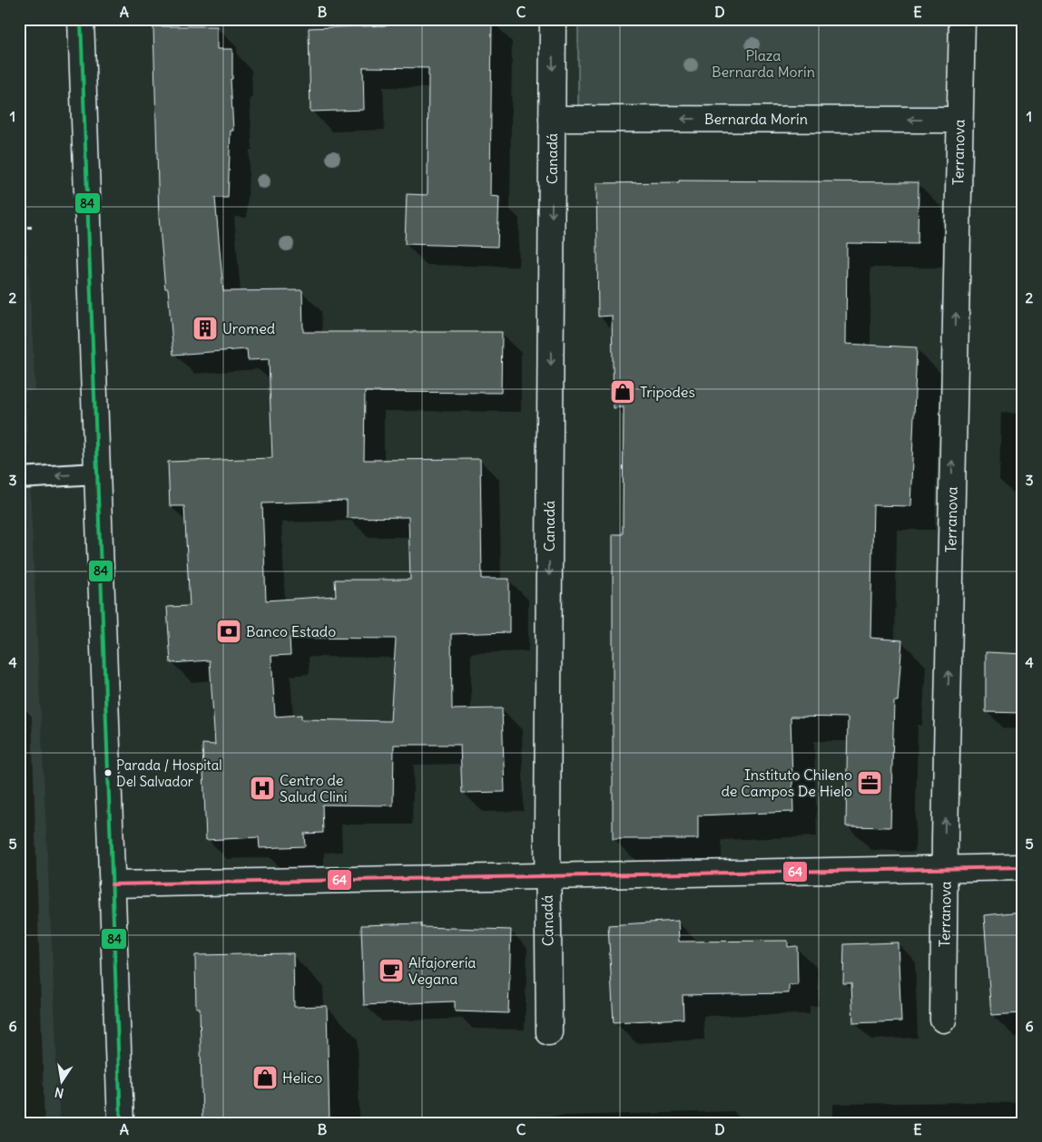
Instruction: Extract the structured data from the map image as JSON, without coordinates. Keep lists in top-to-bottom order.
{
  "streets": {
    "street": ["Bernarda Morín", "Terranova", "Canadá"]
  },
  "crossings": [
    ["Bernarda Morín", "Terranova"],
    ["Bernarda Morín", "Canadá"]
  ],
  "one_way": ["Bernarda Morín", "Terranova", "Canadá"],
  "parks": ["Plaza Bernarda Morín"],
  "places": {
    "building": ["Uromed"],
    "shop": ["Tripodes", "Helico"],
    "bank": ["Banco Estado"],
    "other": ["Parada / Hospital Del Salvador"],
    "office": ["Instituto Chileno de Campos De Hielo"],
    "hospital": ["Centro de Salud Clini"],
    "cafe": ["Alfajorería Vegana"]
  },
  "lines": ["transit line 84", "transit line 64"],
  "north": "bottom",
  "grid": {
    "columns": [
      "A",
      "B",
      "C",
      "D",
      "E"
    ],
    "rows": [
      "1",
      "2",
      "3",
      "4",
      "5",
      "6"
    ]
  }
}
